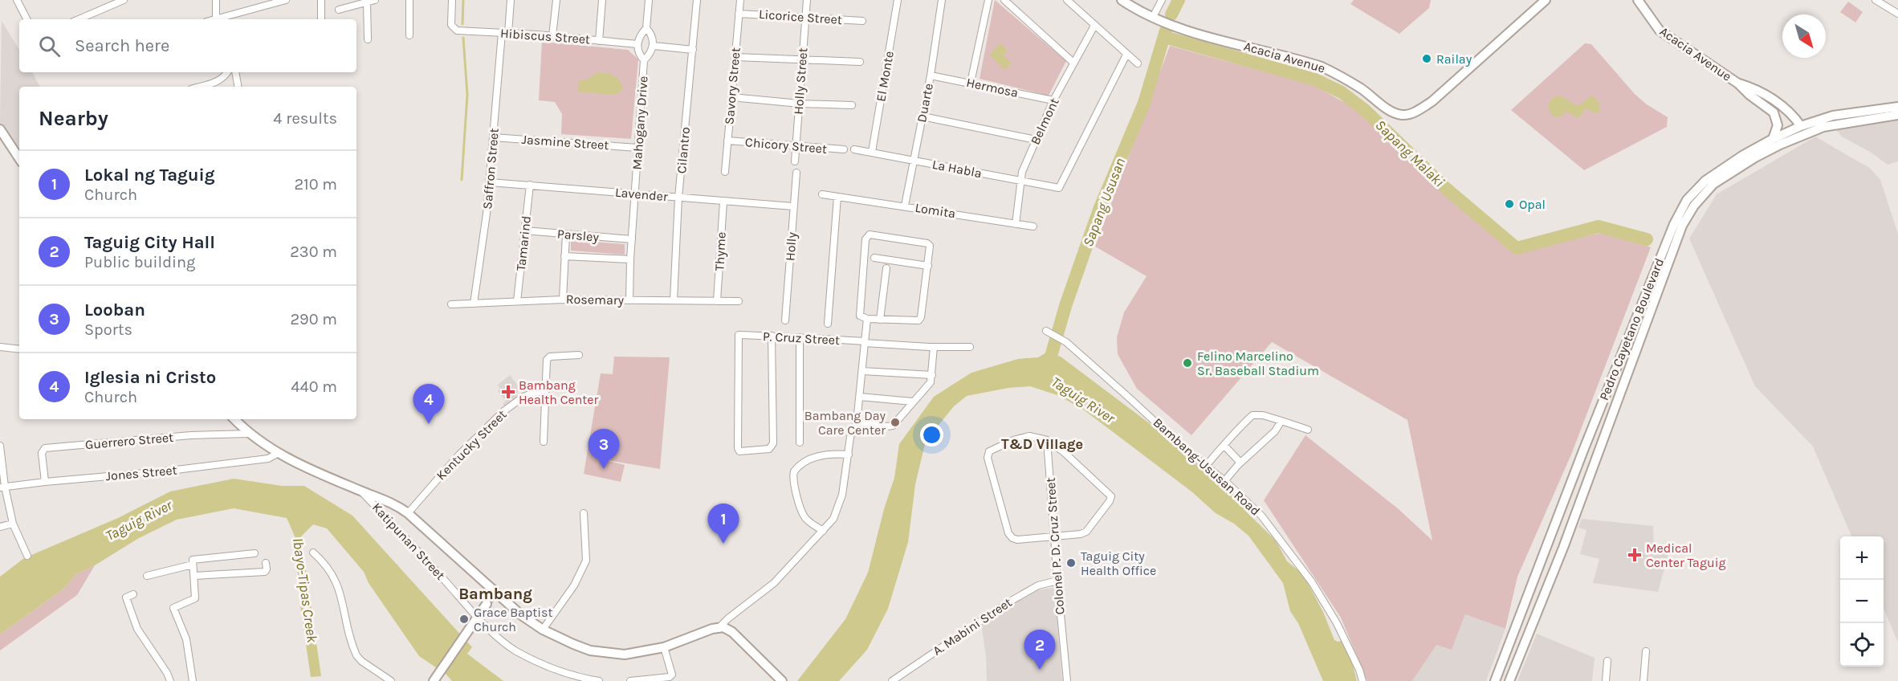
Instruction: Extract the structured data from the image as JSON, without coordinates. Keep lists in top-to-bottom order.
{
  "streets": {
    "main road": ["Acacia Avenue", "Pedro Cayetano Boulevard"],
    "street": [
      "Licorice Street",
      "Hibiscus Street",
      "El Monte",
      "Holly Street",
      "Savory Street",
      "Hermosa",
      "Duarte",
      "Belmont",
      "Mahogany Drive",
      "Jasmine Street",
      "Chicory Street",
      "Cilantro",
      "Saffron Street",
      "La Habla",
      "Lavender",
      "Lomita",
      "Parsley",
      "Tamarind",
      "Holly",
      "Thyme",
      "Rosemary",
      "P. Cruz Street",
      "Guerrero Street",
      "Kentucky Street",
      "Bambang-Ususan Road",
      "Jones Street",
      "Katipunan Street",
      "Colonel P. D. Cruz Street",
      "A. Mabini Street"
    ]
  },
  "crossings": [
    ["Licorice Street", "Holly Street"],
    ["Licorice Street", "Savory Street"],
    ["Hibiscus Street", "Saffron Street"],
    ["Acacia Avenue", "Pedro Cayetano Boulevard"],
    ["El Monte", "La Habla"],
    ["Holly Street", "Chicory Street"],
    ["Savory Street", "Chicory Street"],
    ["Hermosa", "Duarte"],
    ["Hermosa", "Belmont"],
    ["Duarte", "La Habla"],
    ["Duarte", "Lomita"],
    ["Belmont", "La Habla"],
    ["Belmont", "Lomita"],
    ["Mahogany Drive", "Jasmine Street"],
    ["Mahogany Drive", "Lavender"],
    ["Mahogany Drive", "Parsley"],
    ["Mahogany Drive", "Rosemary"],
    ["Jasmine Street", "Saffron Street"],
    ["Cilantro", "Lavender"],
    ["Cilantro", "Rosemary"],
    ["Saffron Street", "Lavender"],
    ["Saffron Street", "Rosemary"],
    ["Lavender", "Tamarind"],
    ["Lavender", "Holly"],
    ["Lavender", "Thyme"],
    ["Parsley", "Tamarind"],
    ["Tamarind", "Rosemary"],
    ["Thyme", "Rosemary"],
    ["Guerrero Street", "Jones Street"],
    ["Colonel P. D. Cruz Street", "A. Mabini Street"]
  ],
  "districts": ["T&D Village", "Bambang"],
  "water": [
    "Sapang Malaki",
    "Sapang Ususan",
    "Taguig River",
    "Ibayo-Tipas Creek"
  ],
  "places": {
    "other": [
      "Railay",
      "Opal",
      "Felino Marcelino Sr. Baseball Stadium",
      "Bambang Day Care Center",
      "Taguig City Health Office",
      "Grace Baptist Church"
    ],
    "health": ["Bambang Health Center", "Medical Center Taguig"]
  },
  "north": "bottom right",
  "page": {
    "search": "Search here",
    "heading": ["Nearby", "4 results"],
    "list": [
      {
        "mark": "1",
        "name": "Lokal ng Taguig",
        "note": "Church",
        "value": "210 m"
      },
      {
        "mark": "2",
        "name": "Taguig City Hall",
        "note": "Public building",
        "value": "230 m"
      },
      {
        "mark": "3",
        "name": "Looban",
        "note": "Sports",
        "value": "290 m"
      },
      {
        "mark": "4",
        "name": "Iglesia ni Cristo",
        "note": "Church",
        "value": "440 m"
      }
    ],
    "pins": [
      "4",
      "3",
      "1",
      "2"
    ],
    "map_buttons": ["+", "−"]
  }
}
